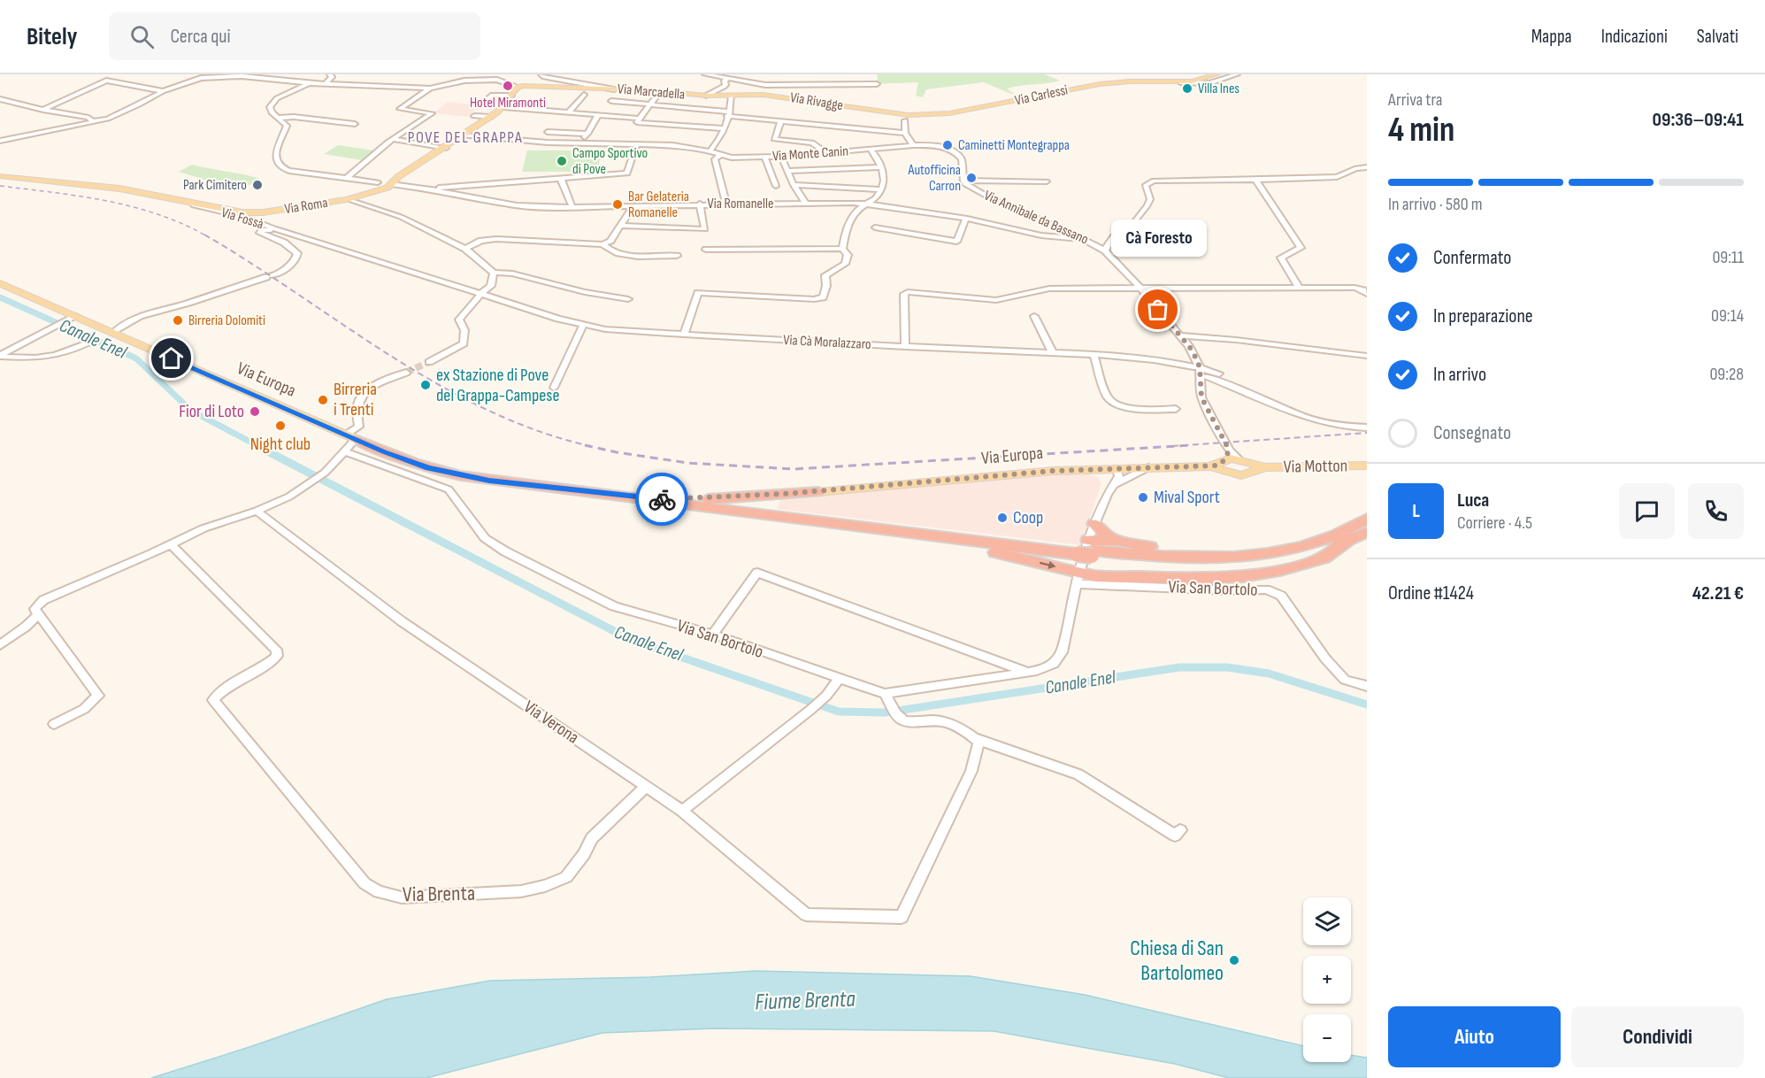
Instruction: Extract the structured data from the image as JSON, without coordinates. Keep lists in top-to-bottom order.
{
  "streets": {
    "highway": ["Via Europa"],
    "main road": [
      "Via Marcadella",
      "Via Carlessi",
      "Via Rivagge",
      "Via Roma",
      "Via Fossà",
      "Via Motton"
    ],
    "street": [
      "Via Monte Canin",
      "Via Romanelle",
      "Via Annibale da Bassano",
      "Via Cà Moralazzaro",
      "Via San Bortolo",
      "Via Verona",
      "Via Brenta"
    ]
  },
  "crossings": [
    ["Via Marcadella", "Via Rivagge"],
    ["Via Carlessi", "Via Rivagge"],
    ["Via Monte Canin", "Via Annibale da Bassano"],
    ["Via Romanelle", "Via Roma"],
    ["Via Romanelle", "Via Annibale da Bassano"],
    ["Via Roma", "Via Fossà"],
    ["Via Annibale da Bassano", "Via Cà Moralazzaro"],
    ["Via Annibale da Bassano", "Via Europa"],
    ["Via Fossà", "Via Cà Moralazzaro"],
    ["Via Europa", "Via Motton"],
    ["Via Europa", "Via San Bortolo"],
    ["Via Verona", "Via Brenta"]
  ],
  "districts": ["POVE DEL GRAPPA"],
  "water": ["Canale Enel", "Fiume Brenta"],
  "places": [
    "Hotel Miramonti",
    "Villa Ines",
    "Caminetti Montegrappa",
    "Campo Sportivo di Pove",
    "Autofficina Carron",
    "Park Cimitero",
    "Bar Gelateria Romanelle",
    "Cà Foresto",
    "Birreria Dolomiti",
    "ex Stazione di Pove del Grappa-Campese",
    "Birreria i Trenti",
    "Fior di Loto",
    "Night club",
    "Mival Sport",
    "Coop",
    "Chiesa di San Bartolomeo"
  ],
  "page": {
    "header": "Bitely",
    "search": "Cerca qui",
    "nav": ["Mappa", "Indicazioni", "Salvati"],
    "heading": ["4 min", "Arriva tra", "09:36–09:41"],
    "panel": [
      "Luca",
      "Corriere · 4.5",
      "Ordine #1424",
      "42.21 €"
    ],
    "bar": "In arrivo · 580 m",
    "bubble": "Cà Foresto",
    "list": [
      ["Confermato", "09:11"],
      ["In preparazione", "09:14"],
      ["In arrivo", "09:28"],
      "Consegnato"
    ],
    "round": "L",
    "map_buttons": ["+", "−"],
    "buttons": ["Aiuto", "Condividi"]
  }
}
